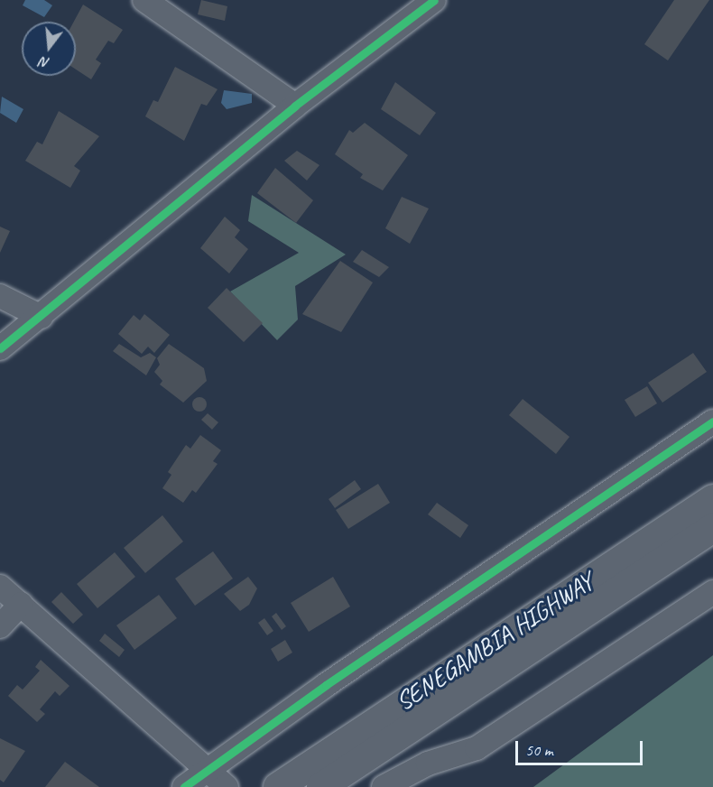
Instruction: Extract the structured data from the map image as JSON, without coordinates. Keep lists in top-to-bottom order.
{
  "streets": {
    "main road": ["SENEGAMBIA HIGHWAY"]
  },
  "scale_bar": "50 m",
  "north": "bottom"
}
